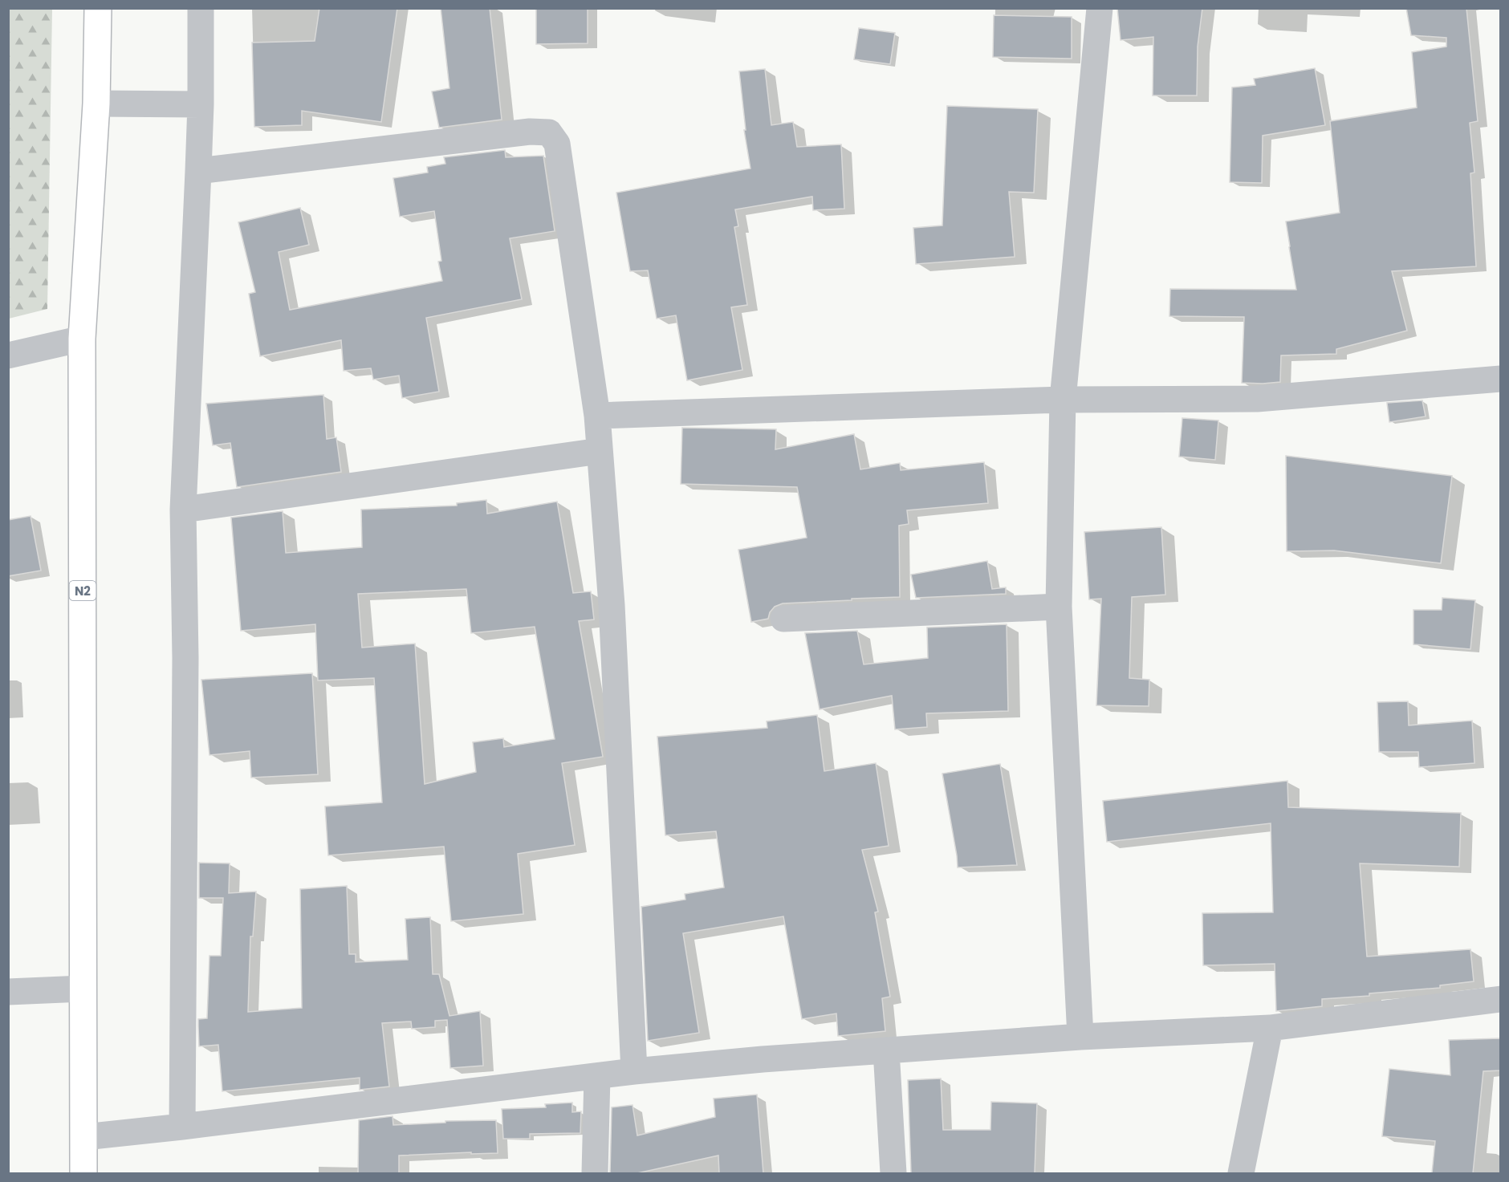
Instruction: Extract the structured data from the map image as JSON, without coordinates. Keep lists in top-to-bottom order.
{
  "streets": {
    "highway": ["N2"]
  }
}
